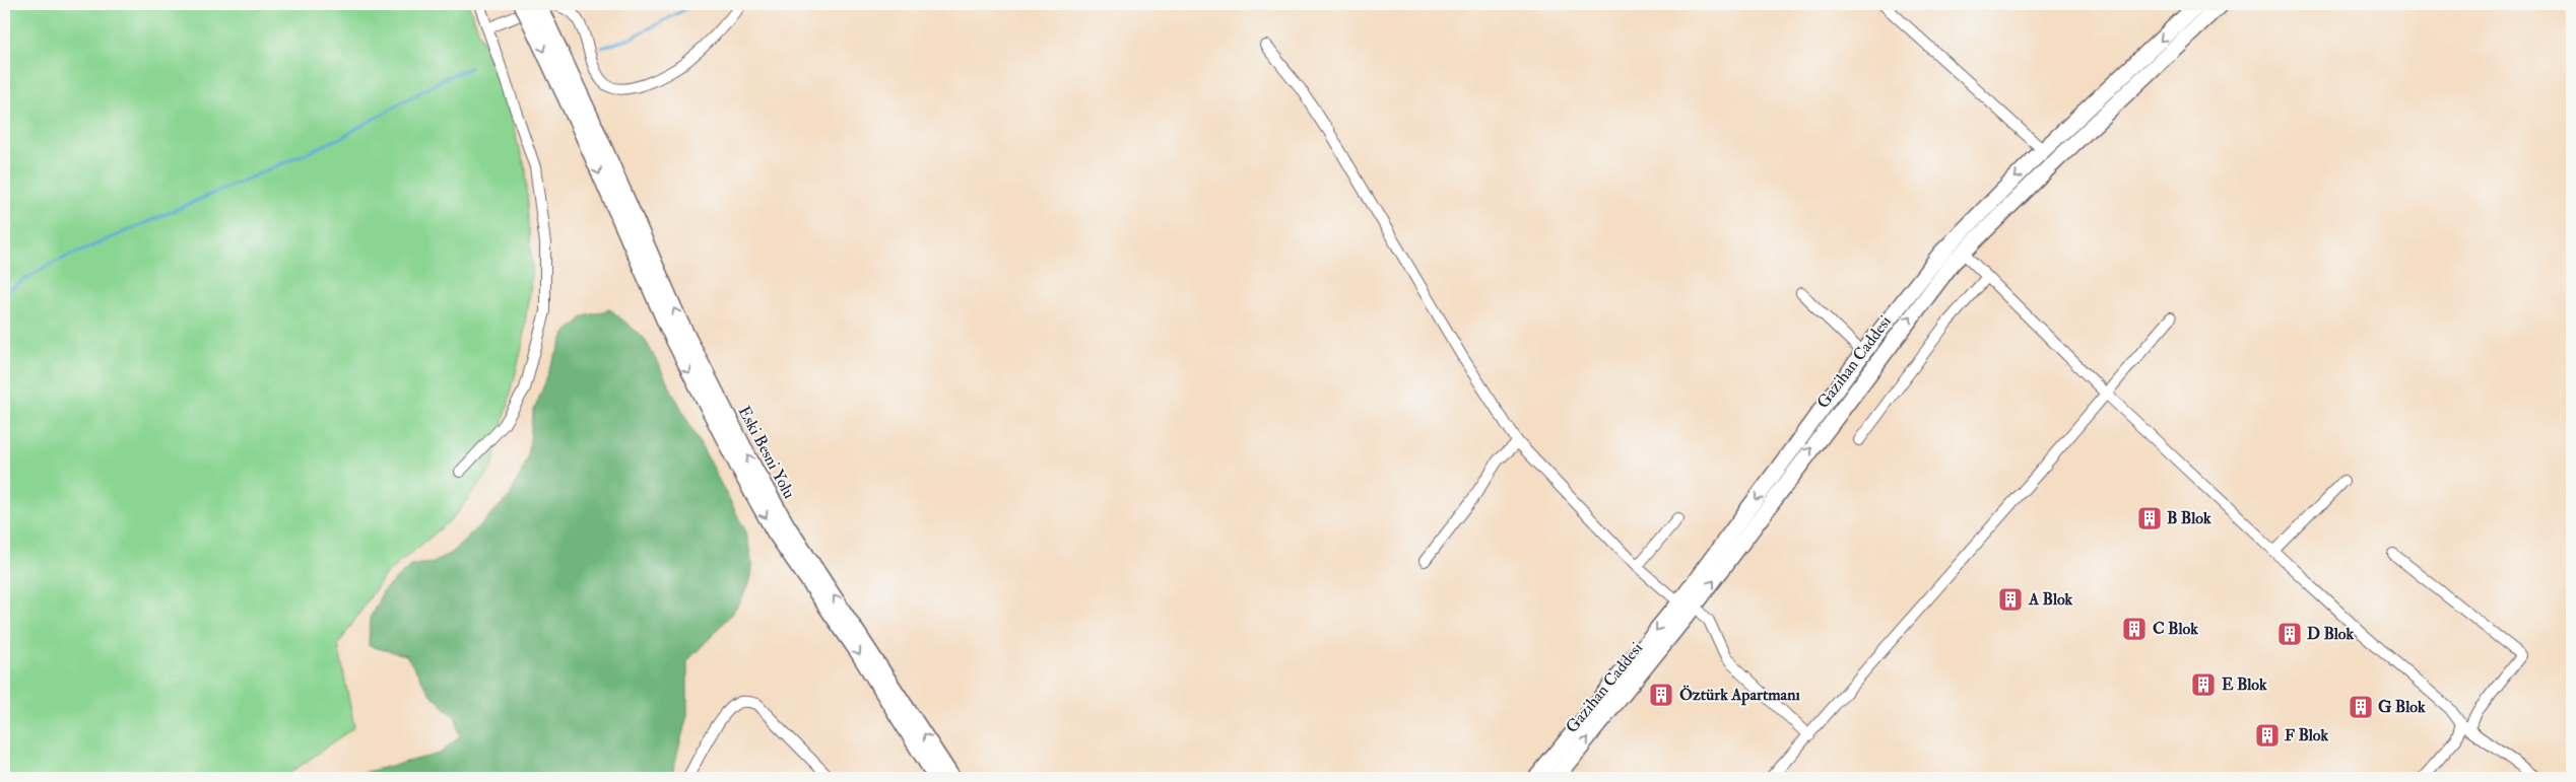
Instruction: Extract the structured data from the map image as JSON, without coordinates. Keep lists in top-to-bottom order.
{
  "streets": {
    "main road": ["Gazihan Caddesi", "Eski Besni Yolu"]
  },
  "places": {
    "building": [
      "B Blok",
      "A Blok",
      "C Blok",
      "D Blok",
      "E Blok",
      "Öztürk Apartmanı",
      "G Blok",
      "F Blok"
    ]
  }
}
